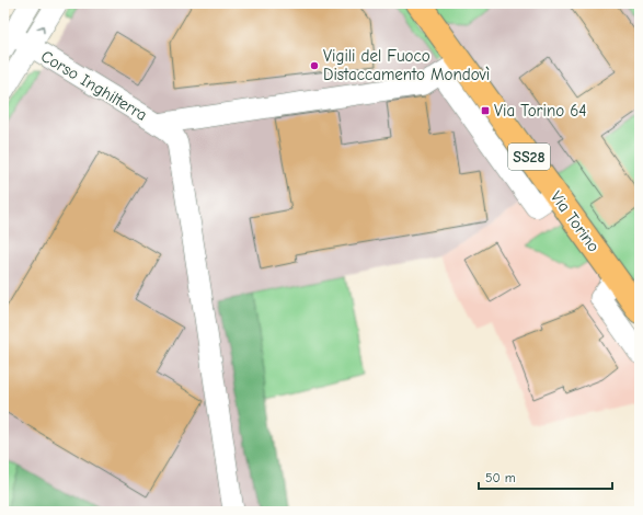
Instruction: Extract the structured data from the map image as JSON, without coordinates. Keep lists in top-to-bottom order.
{
  "streets": {
    "main road": ["SS28", "Via Torino"],
    "street": ["Corso Inghilterra"]
  },
  "places": {
    "other": ["Vigili del Fuoco Distaccamento Mondovì"],
    "transit": ["Via Torino 64"]
  },
  "scale_bar": "50 m"
}
